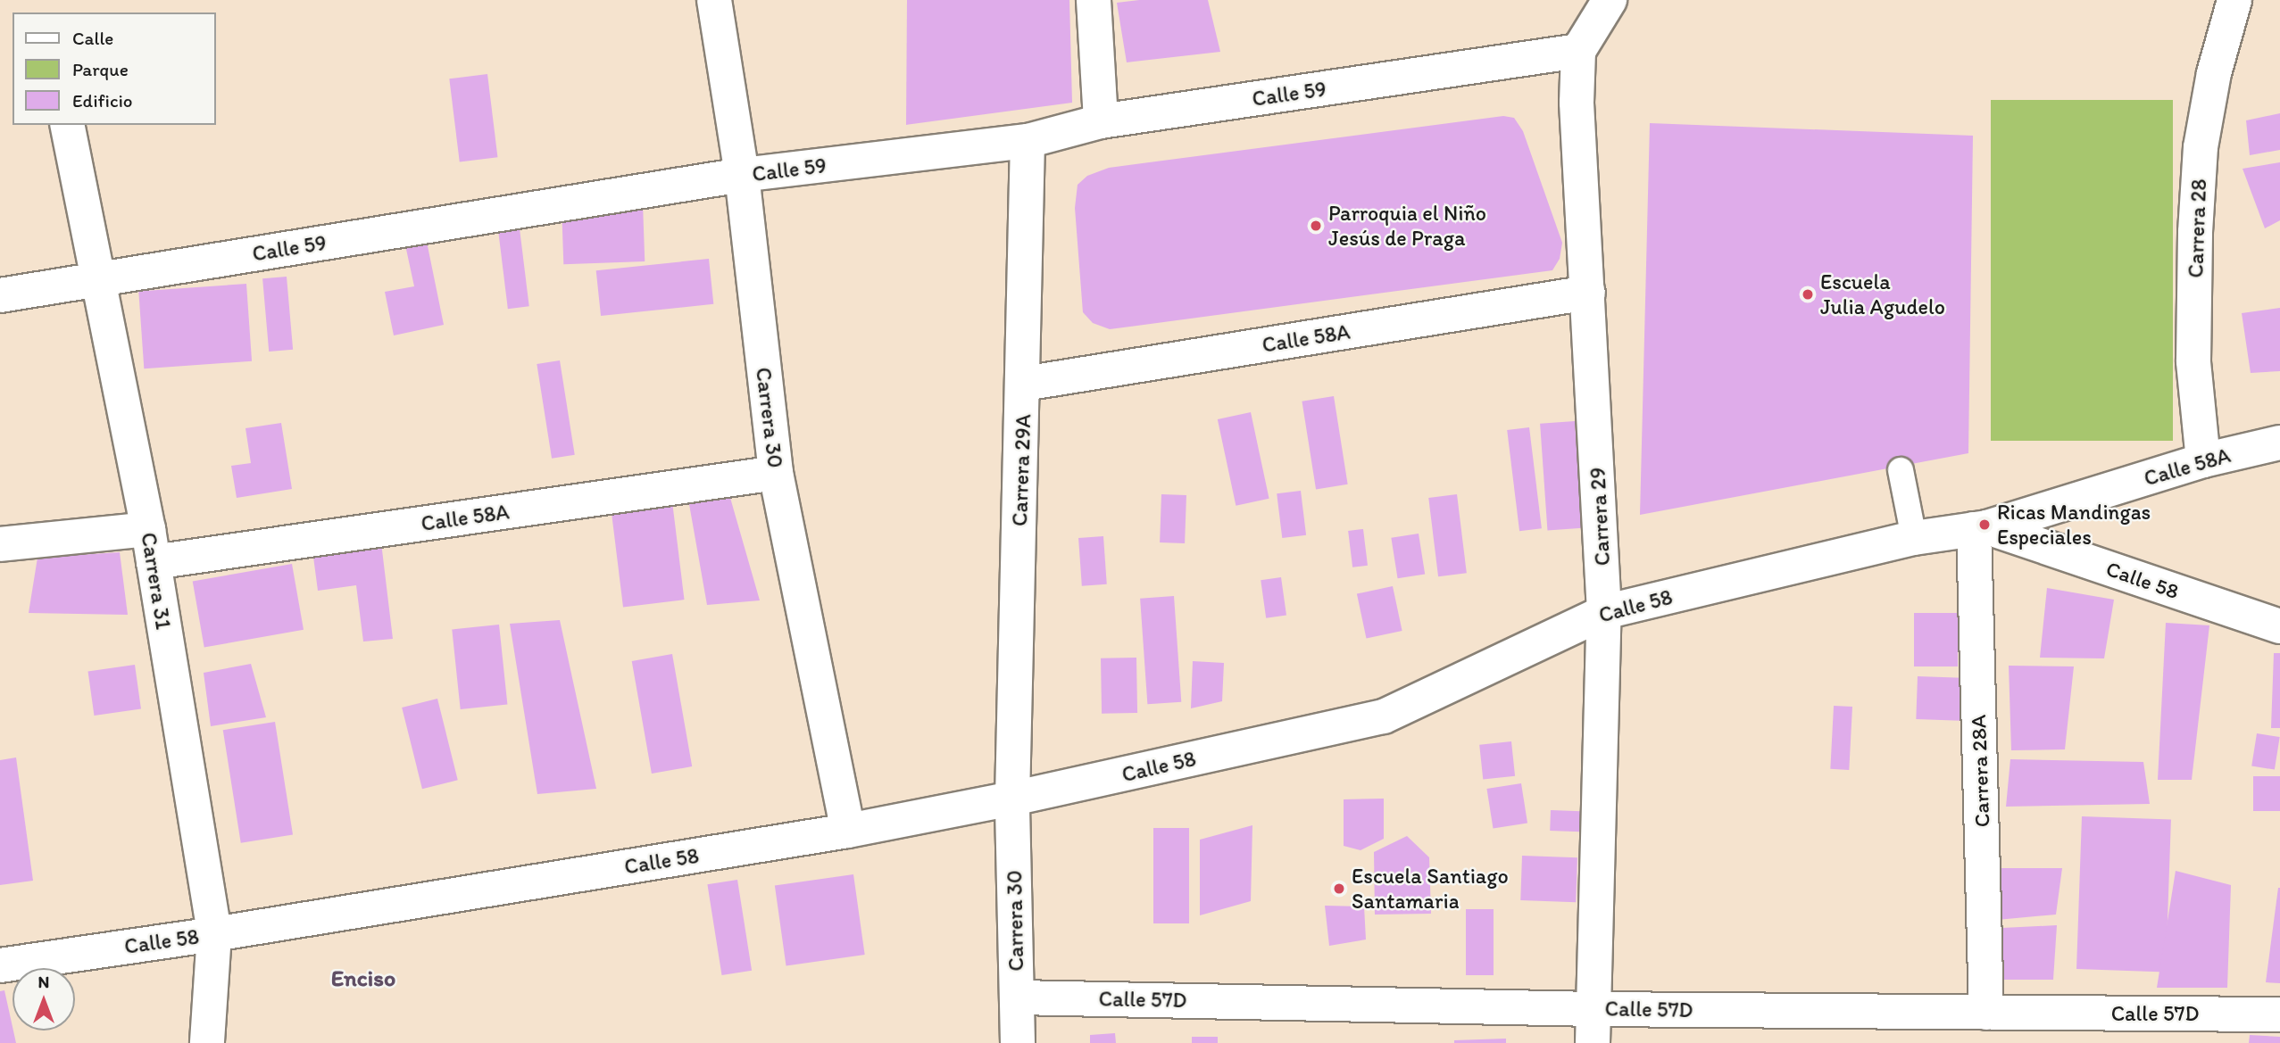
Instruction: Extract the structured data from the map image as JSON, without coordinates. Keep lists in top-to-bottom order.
{
  "streets": {
    "street": [
      "Calle 59",
      "Carrera 28",
      "Calle 58A",
      "Carrera 30",
      "Carrera 29A",
      "Carrera 29",
      "Calle 58",
      "Carrera 31",
      "Carrera 28A",
      "Calle 57D"
    ]
  },
  "crossings": [
    ["Calle 59", "Carrera 30"],
    ["Calle 59", "Carrera 29A"],
    ["Calle 59", "Carrera 29"],
    ["Calle 59", "Carrera 31"],
    ["Carrera 28", "Calle 58A"],
    ["Calle 58A", "Carrera 30"],
    ["Calle 58A", "Carrera 29A"],
    ["Calle 58A", "Carrera 29"],
    ["Calle 58A", "Calle 58"],
    ["Calle 58A", "Carrera 31"],
    ["Calle 58A", "Carrera 28A"],
    ["Carrera 30", "Carrera 29A"],
    ["Carrera 30", "Calle 58"],
    ["Carrera 30", "Calle 57D"],
    ["Carrera 29A", "Calle 58"],
    ["Carrera 29", "Calle 58"],
    ["Carrera 29", "Calle 57D"],
    ["Calle 58", "Carrera 31"],
    ["Calle 58", "Carrera 28A"],
    ["Carrera 28A", "Calle 57D"]
  ],
  "districts": ["Enciso"],
  "places": [
    "Parroquia el Niño Jesús de Praga",
    "Escuela Julia Agudelo",
    "Ricas Mandingas Especiales",
    "Escuela Santiago Santamaria"
  ],
  "legend": ["Calle", "Parque", "Edificio"],
  "north": "top"
}
